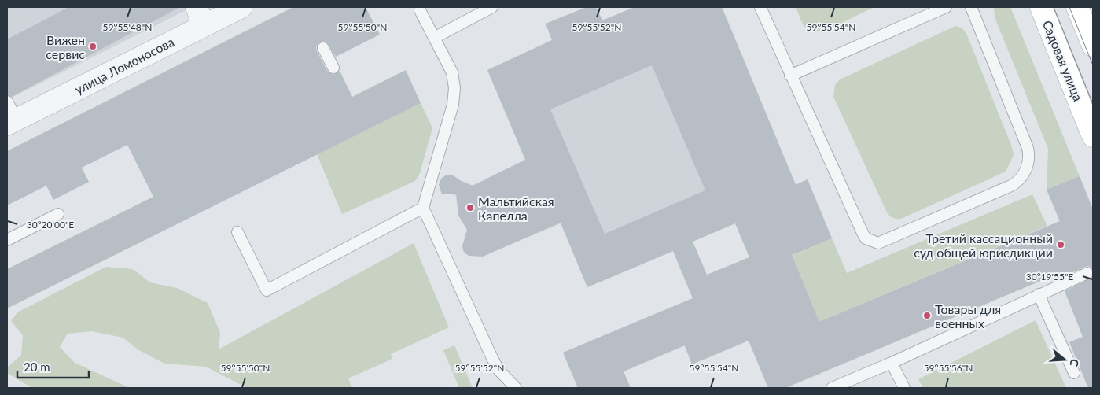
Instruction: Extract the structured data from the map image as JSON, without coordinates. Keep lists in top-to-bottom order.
{
  "streets": {
    "main road": ["Садовая улица"],
    "street": ["улица Ломоносова"]
  },
  "places": [
    "Вижен сервис",
    "Мальтийская Капелла",
    "Третий кассационный суд общей юрисдикции",
    "Товары для военных"
  ],
  "scale_bar": "20 m",
  "north": "right",
  "coordinates": [
    "59°55'48\"N",
    "59°55'50\"N",
    "59°55'52\"N",
    "59°55'54\"N",
    "30°20'00\"E",
    "30°19'55\"E",
    "59°55'56\"N"
  ]
}
